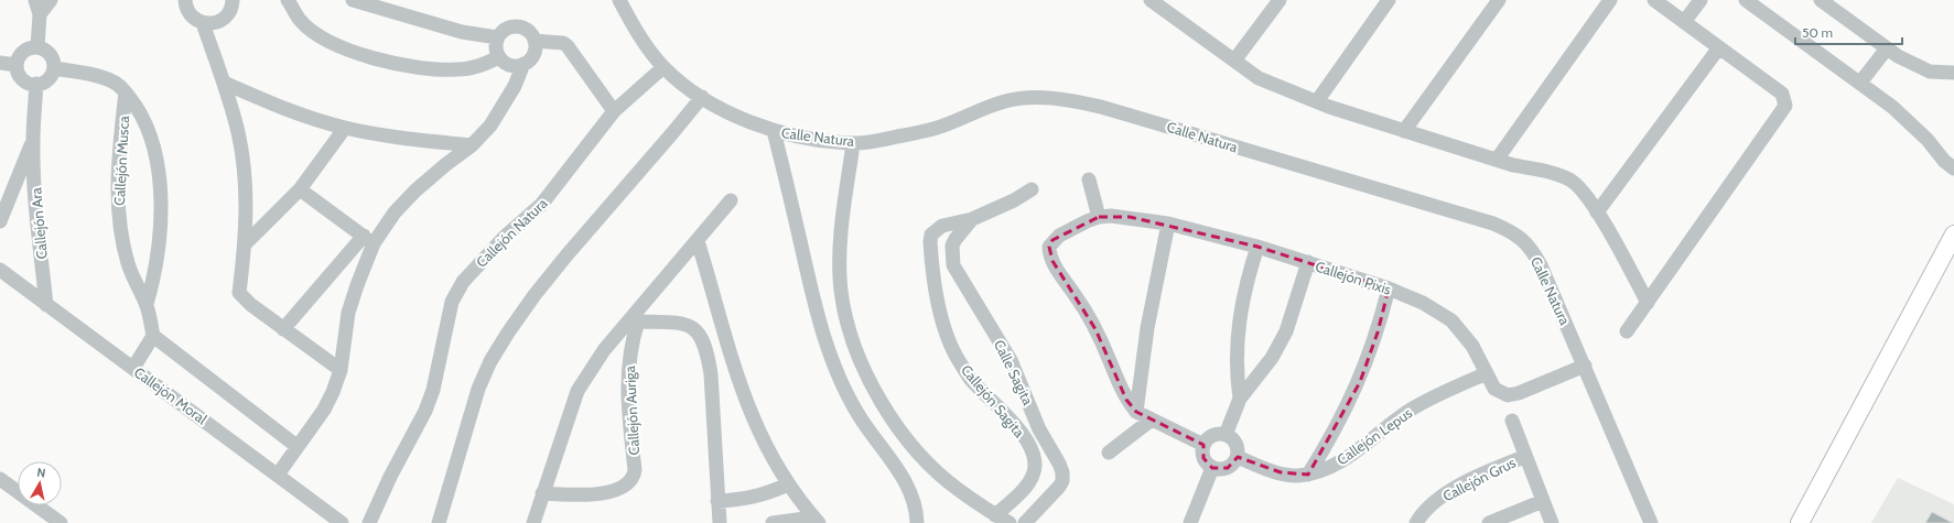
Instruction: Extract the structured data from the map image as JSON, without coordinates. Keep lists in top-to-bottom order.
{
  "streets": {
    "street": [
      "Calle Natura",
      "Callejón Musca",
      "Callejón Ara",
      "Callejón Natura",
      "Callejón Pixis",
      "Calle Sagita",
      "Callejón Moral",
      "Callejón Sagita",
      "Callejón Auriga",
      "Callejón Lepus",
      "Callejón Grus"
    ]
  },
  "crossings": [
    ["Calle Natura", "Callejón Natura"],
    ["Calle Natura", "Callejón Pixis"],
    ["Callejón Musca", "Callejón Ara"],
    ["Callejón Ara", "Callejón Moral"],
    ["Callejón Pixis", "Callejón Lepus"]
  ],
  "scale_bar": "50 m",
  "north": "top"
}
